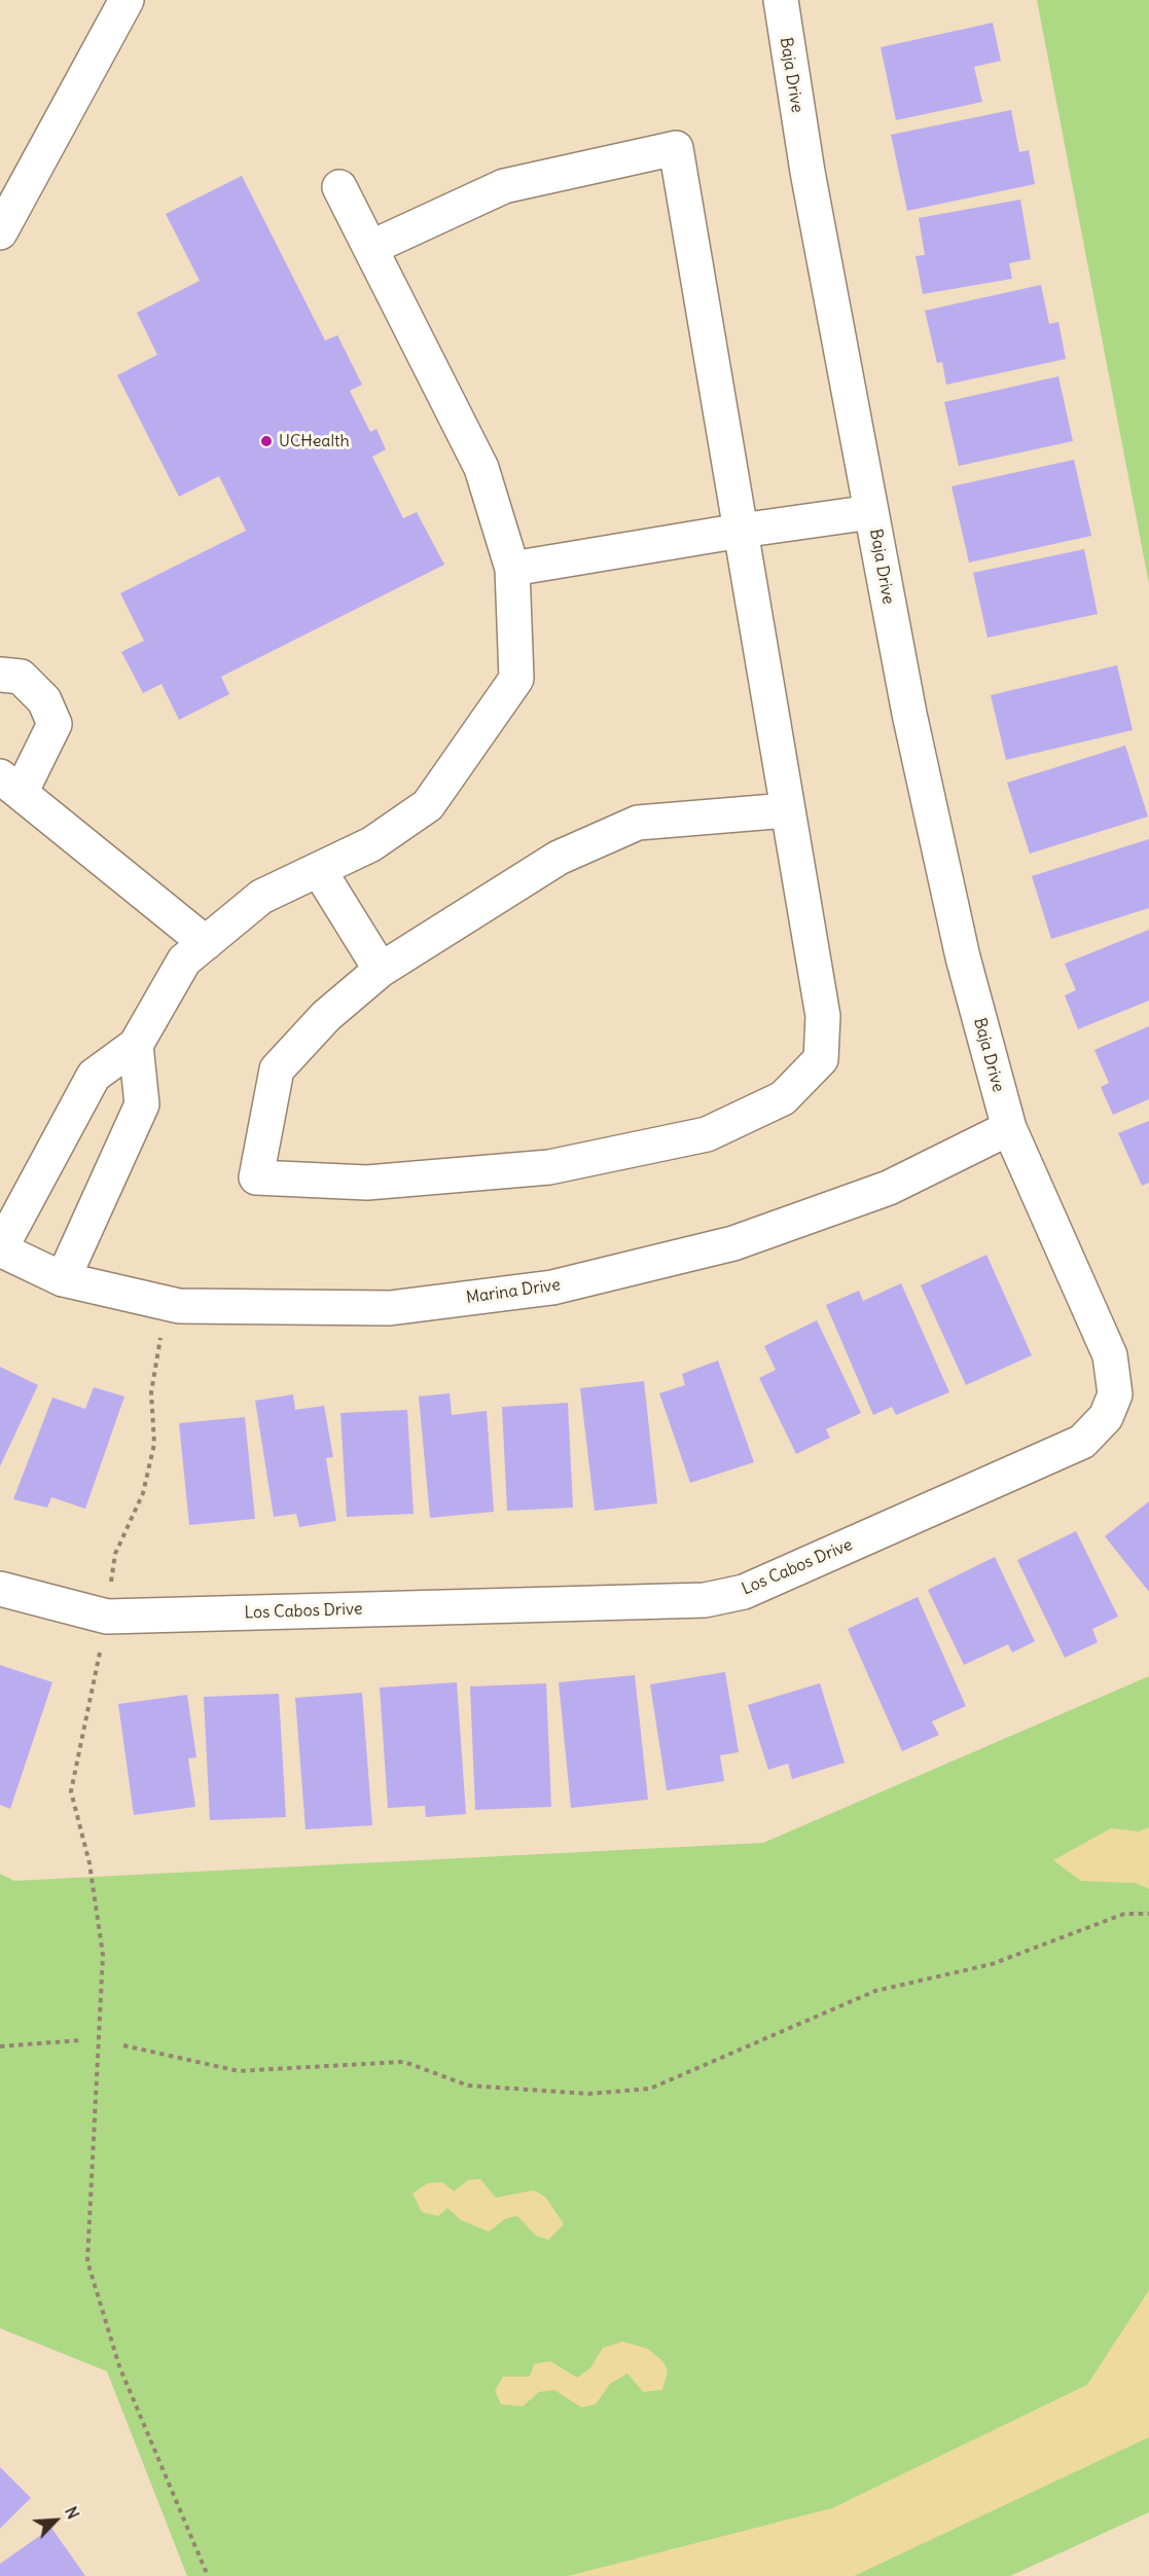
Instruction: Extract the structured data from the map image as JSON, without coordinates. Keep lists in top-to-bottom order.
{
  "streets": {
    "street": ["Baja Drive", "Marina Drive", "Los Cabos Drive"]
  },
  "crossings": [
    ["Baja Drive", "Marina Drive"],
    ["Baja Drive", "Los Cabos Drive"],
    ["Marina Drive", "Los Cabos Drive"]
  ],
  "places": ["UCHealth"],
  "north": "top right"
}
